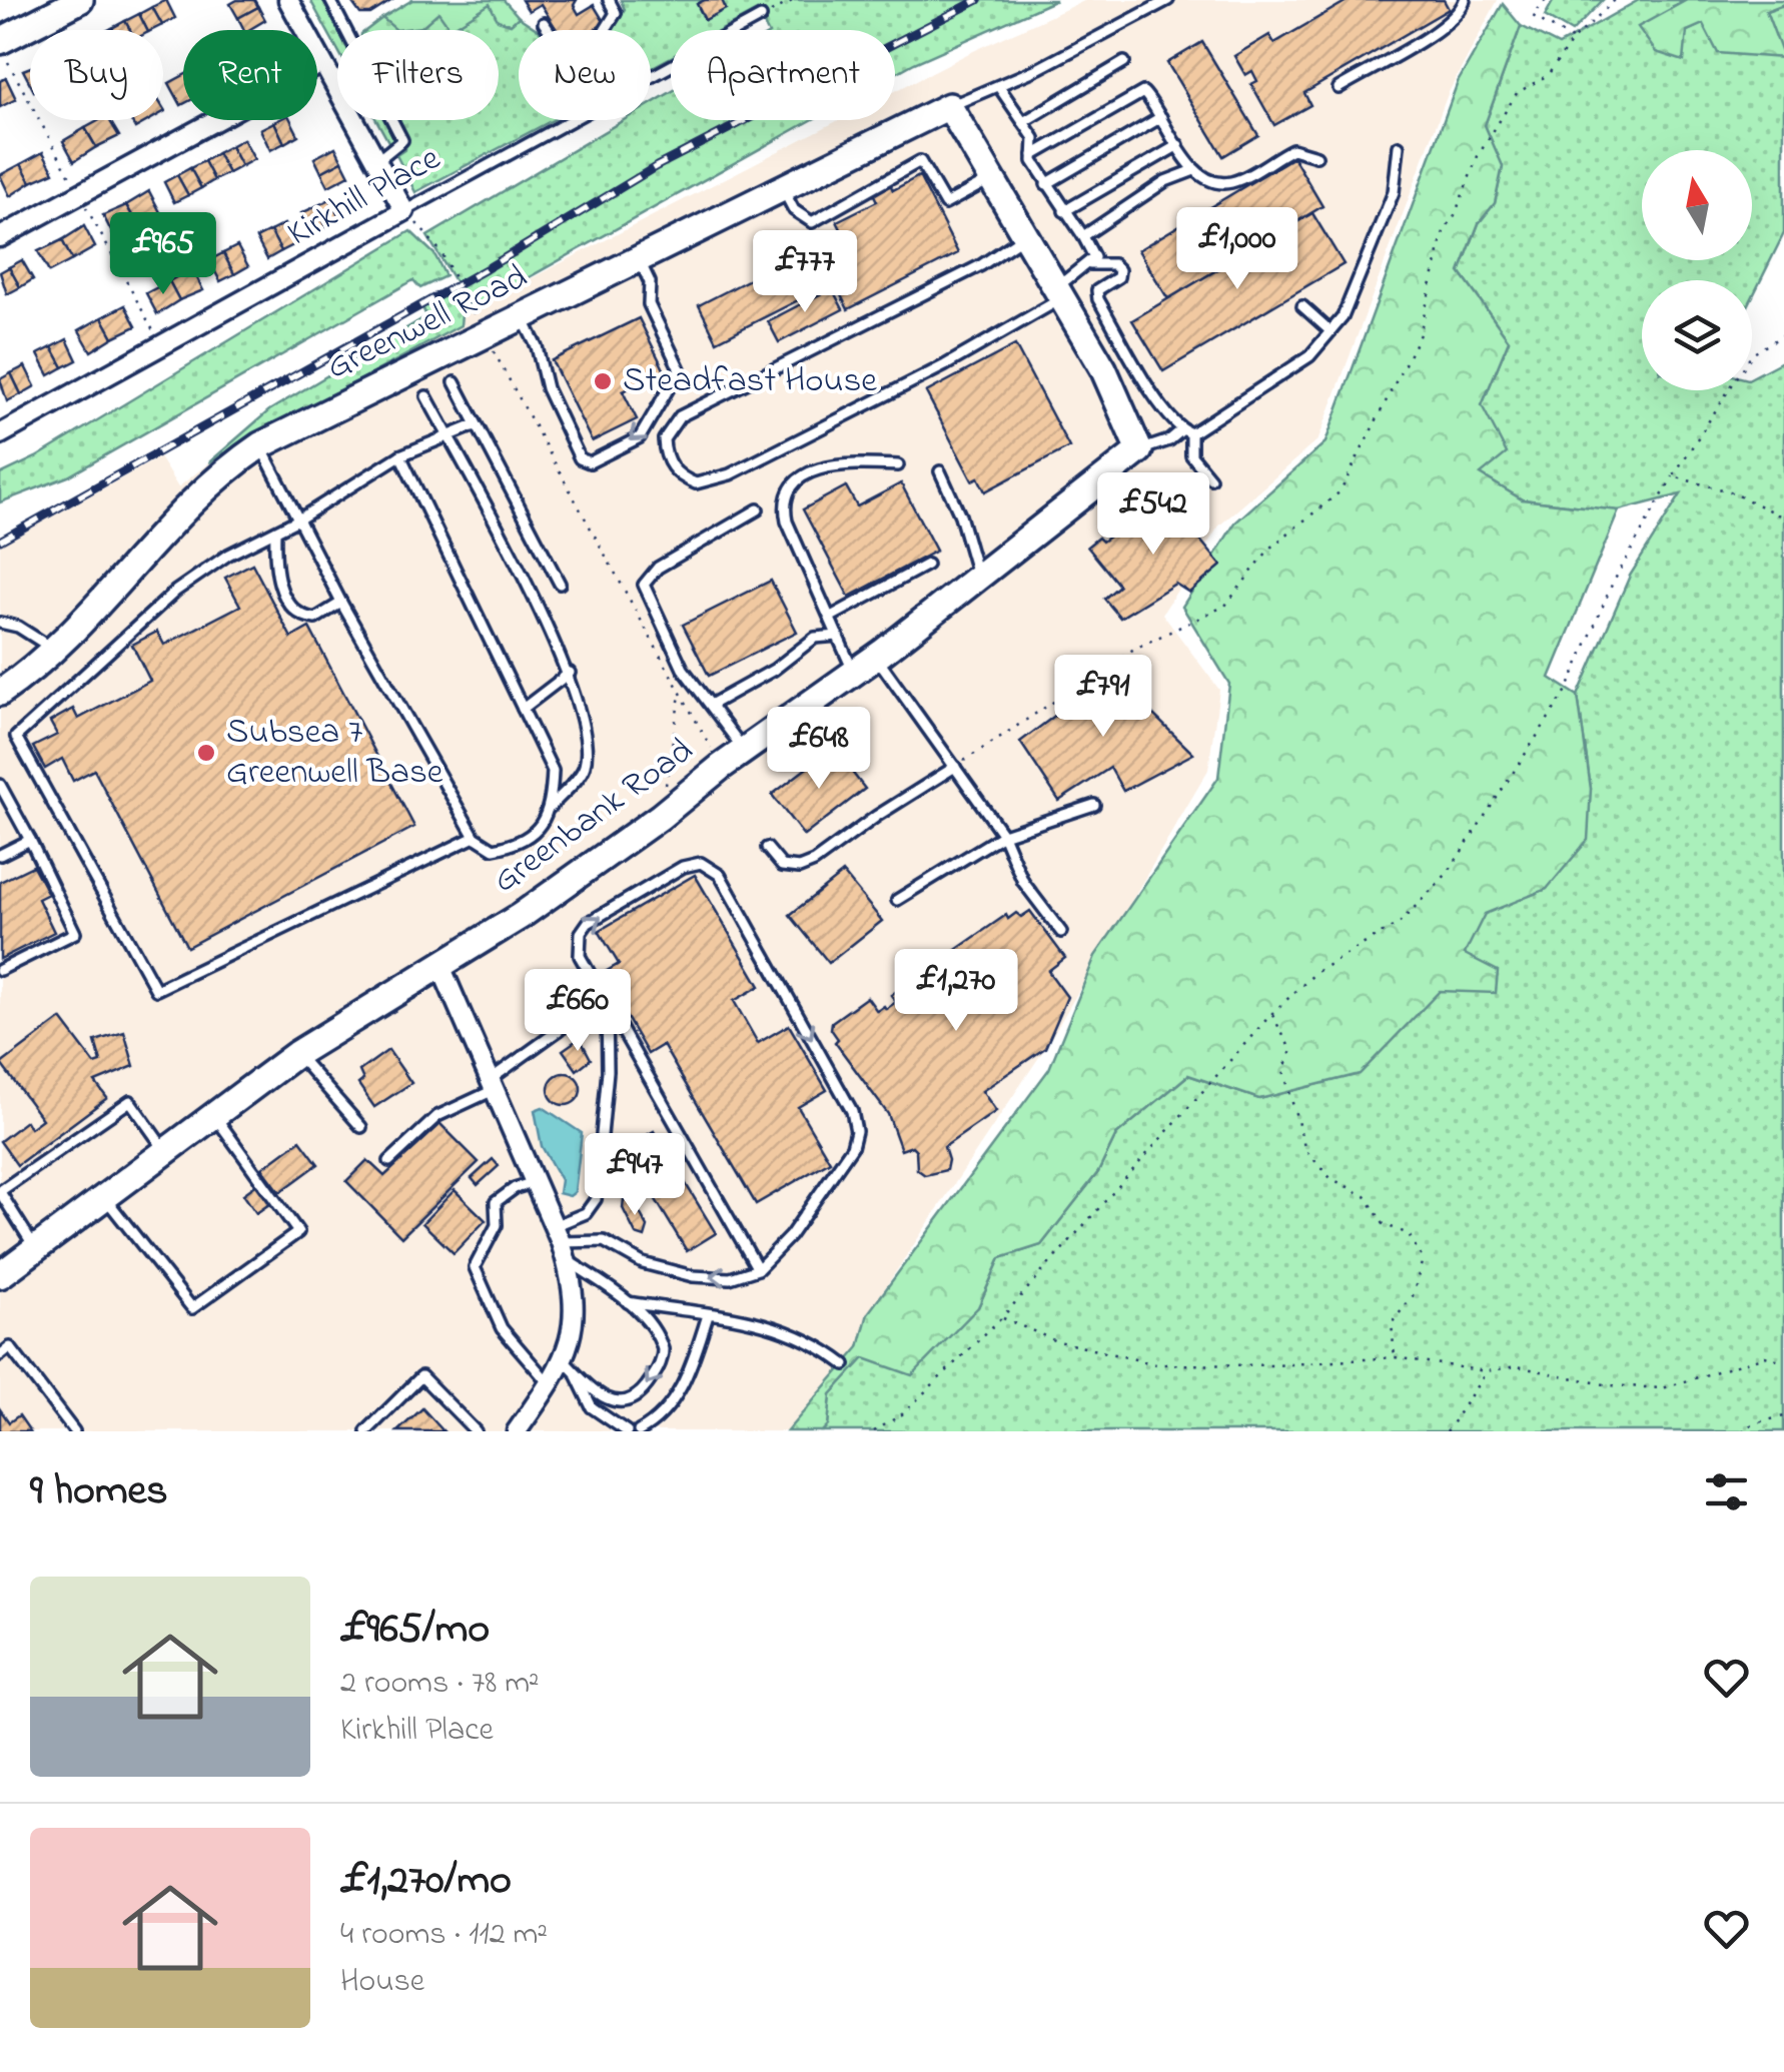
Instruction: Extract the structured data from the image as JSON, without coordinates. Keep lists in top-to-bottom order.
{
  "streets": {
    "street": ["Kirkhill Place", "Greenwell Road", "Greenbank Road"]
  },
  "places": ["Steadfast House", "Subsea 7 Greenwell Base"],
  "north": "top",
  "page": {
    "chip": [
      "Buy",
      "Rent",
      "Filters",
      "New",
      "Apartment"
    ],
    "price": [
      "£1,000",
      "£965",
      "£777",
      "£542",
      "£791",
      "£648",
      "£1,270",
      "£660",
      "£947"
    ],
    "heading": "9 homes",
    "list": [
      {
        "name": "£965/mo",
        "note": "2 rooms · 78 m² · Kirkhill Place"
      },
      {
        "name": "£1,270/mo",
        "note": "4 rooms · 112 m² · House"
      }
    ]
  }
}
